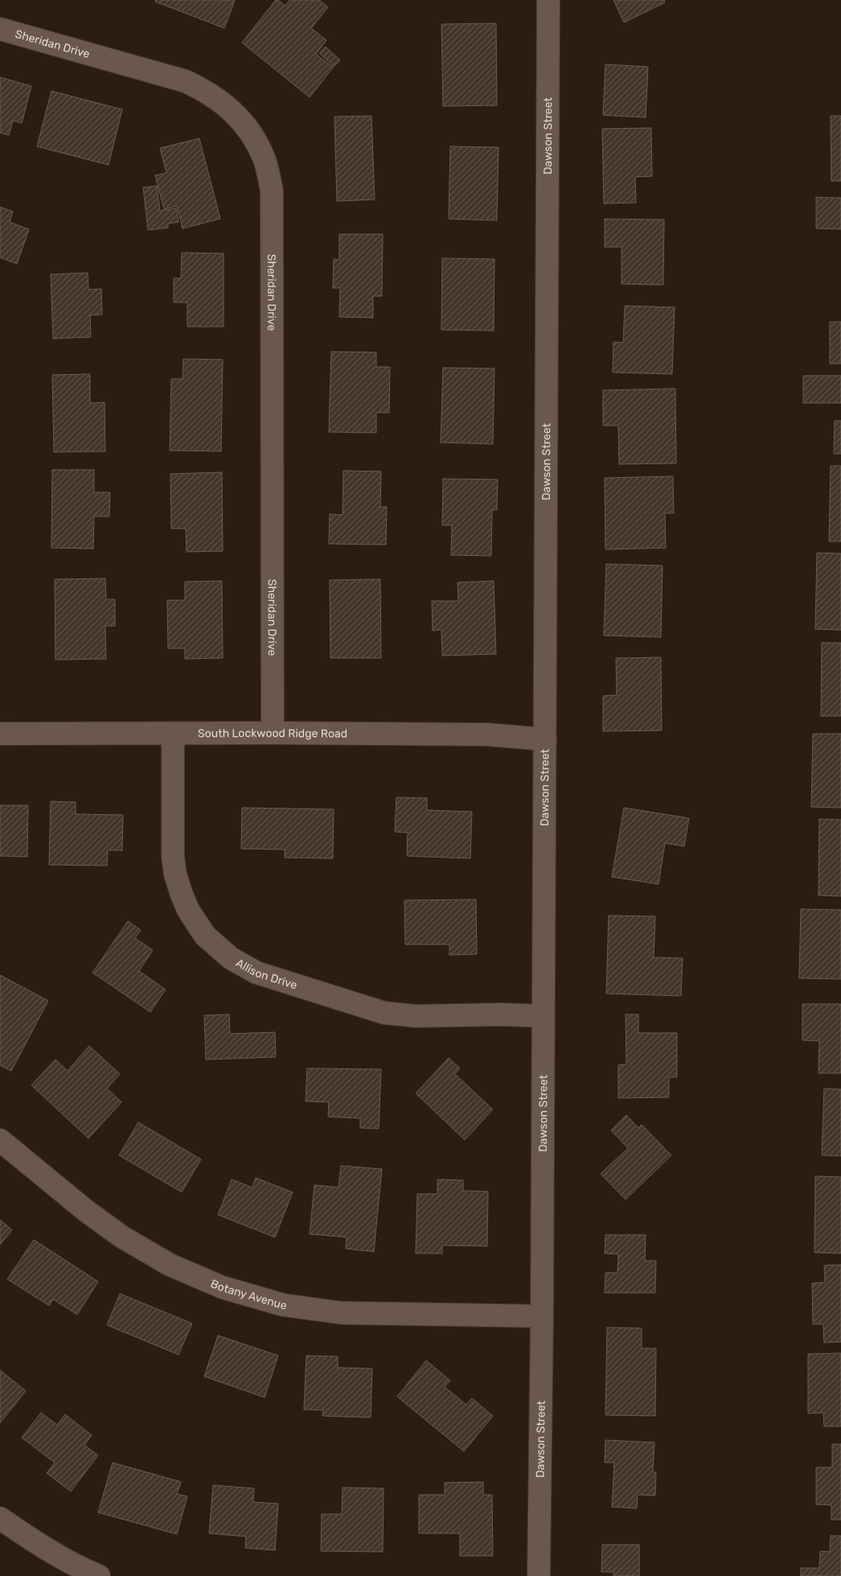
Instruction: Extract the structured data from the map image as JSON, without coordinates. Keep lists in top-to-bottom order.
{
  "streets": {
    "street": [
      "Sheridan Drive",
      "Dawson Street",
      "South Lockwood Ridge Road",
      "Allison Drive",
      "Botany Avenue"
    ]
  },
  "crossings": [
    ["Sheridan Drive", "South Lockwood Ridge Road"],
    ["Dawson Street", "South Lockwood Ridge Road"],
    ["Dawson Street", "Allison Drive"],
    ["Dawson Street", "Botany Avenue"],
    ["South Lockwood Ridge Road", "Allison Drive"]
  ]
}
